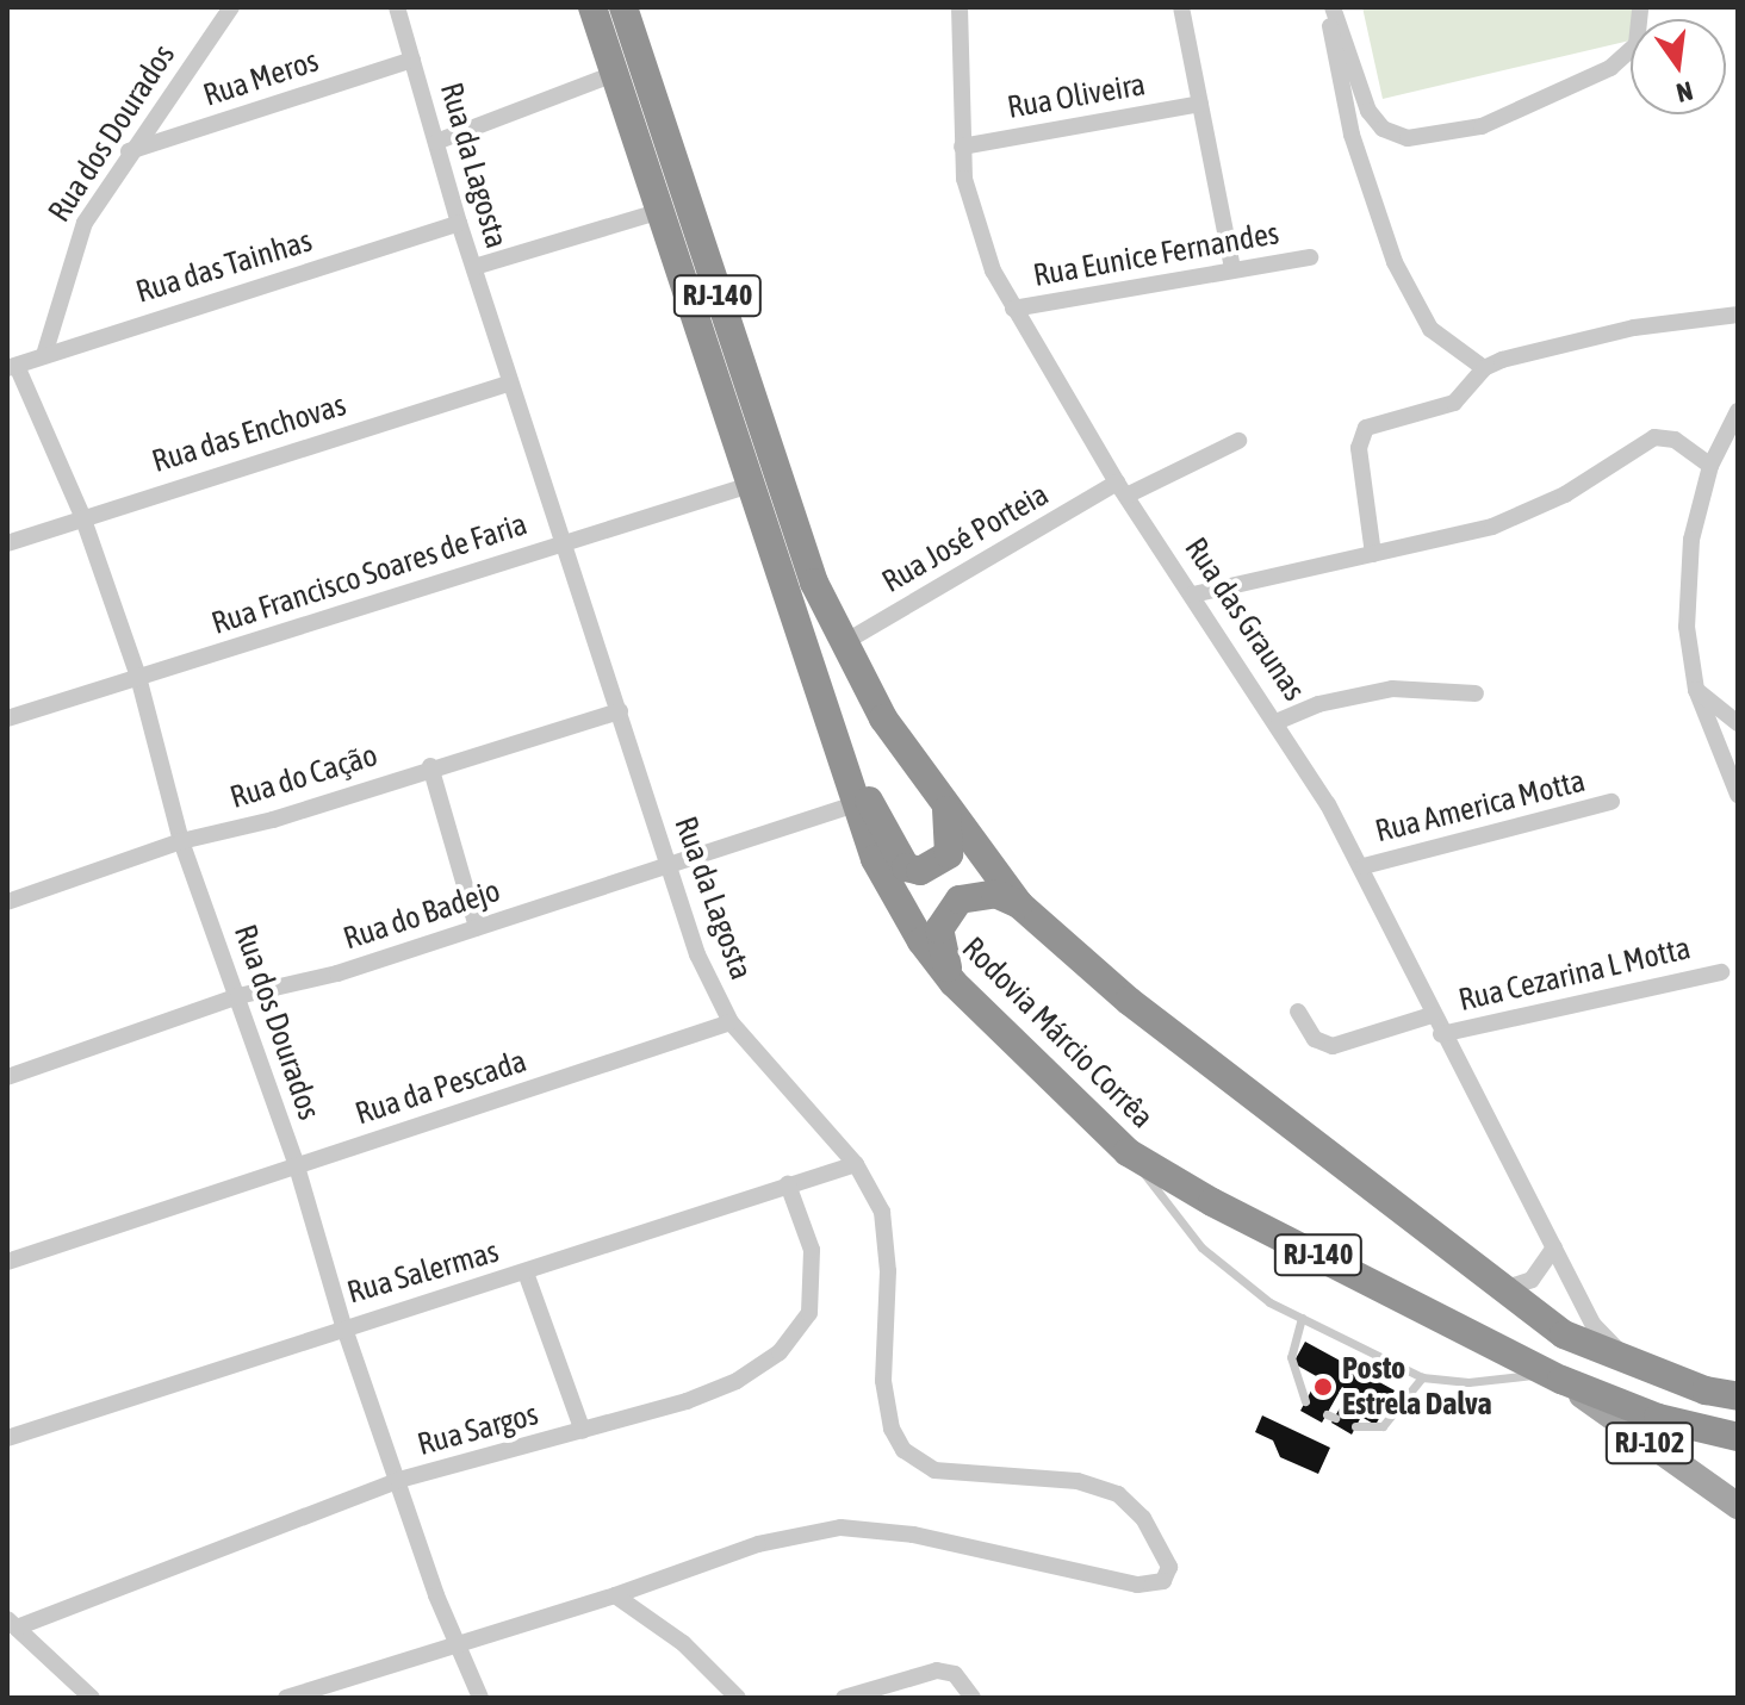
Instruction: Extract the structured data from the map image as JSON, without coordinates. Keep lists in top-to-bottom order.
{
  "streets": {
    "highway": ["RJ-140", "Rodovia Márcio Corrêa"],
    "main road": ["RJ-102"],
    "street": [
      "Rua Meros",
      "Rua Oliveira",
      "Rua dos Dourados",
      "Rua da Lagosta",
      "Rua Eunice Fernandes",
      "Rua das Tainhas",
      "Rua das Enchovas",
      "Rua José Porteia",
      "Rua Francisco Soares de Faria",
      "Rua das Graunas",
      "Rua do Cação",
      "Rua America Motta",
      "Rua do Badejo",
      "Rua Cezarina L Motta",
      "Rua da Pescada",
      "Rua Salermas",
      "Rua Sargos"
    ]
  },
  "crossings": [
    ["Rua Meros", "Rua dos Dourados"],
    ["Rua Meros", "Rua da Lagosta"],
    ["Rua Oliveira", "Rua das Graunas"],
    ["Rua dos Dourados", "Rua das Tainhas"],
    ["Rua dos Dourados", "Rua das Enchovas"],
    ["Rua dos Dourados", "Rua Francisco Soares de Faria"],
    ["Rua dos Dourados", "Rua do Cação"],
    ["Rua dos Dourados", "Rua do Badejo"],
    ["Rua dos Dourados", "Rua da Pescada"],
    ["Rua dos Dourados", "Rua Salermas"],
    ["Rua dos Dourados", "Rua Sargos"],
    ["Rua da Lagosta", "Rua das Tainhas"],
    ["Rua da Lagosta", "Rua das Enchovas"],
    ["Rua da Lagosta", "Rua Francisco Soares de Faria"],
    ["Rua da Lagosta", "Rua do Cação"],
    ["Rua da Lagosta", "Rua do Badejo"],
    ["Rua da Lagosta", "Rua da Pescada"],
    ["Rua da Lagosta", "Rua Salermas"],
    ["Rua Eunice Fernandes", "Rua das Graunas"],
    ["Rua José Porteia", "Rua das Graunas"],
    ["Rua José Porteia", "Rodovia Márcio Corrêa"],
    ["Rua Francisco Soares de Faria", "Rodovia Márcio Corrêa"],
    ["Rua das Graunas", "Rua America Motta"],
    ["Rua das Graunas", "Rua Cezarina L Motta"],
    ["Rua das Graunas", "Rodovia Márcio Corrêa"],
    ["Rua do Badejo", "Rodovia Márcio Corrêa"],
    ["Rodovia Márcio Corrêa", "RJ-102"],
    ["Rua Salermas", "Rua Sargos"]
  ],
  "places": ["Posto Estrela Dalva"],
  "north": "bottom"
}
